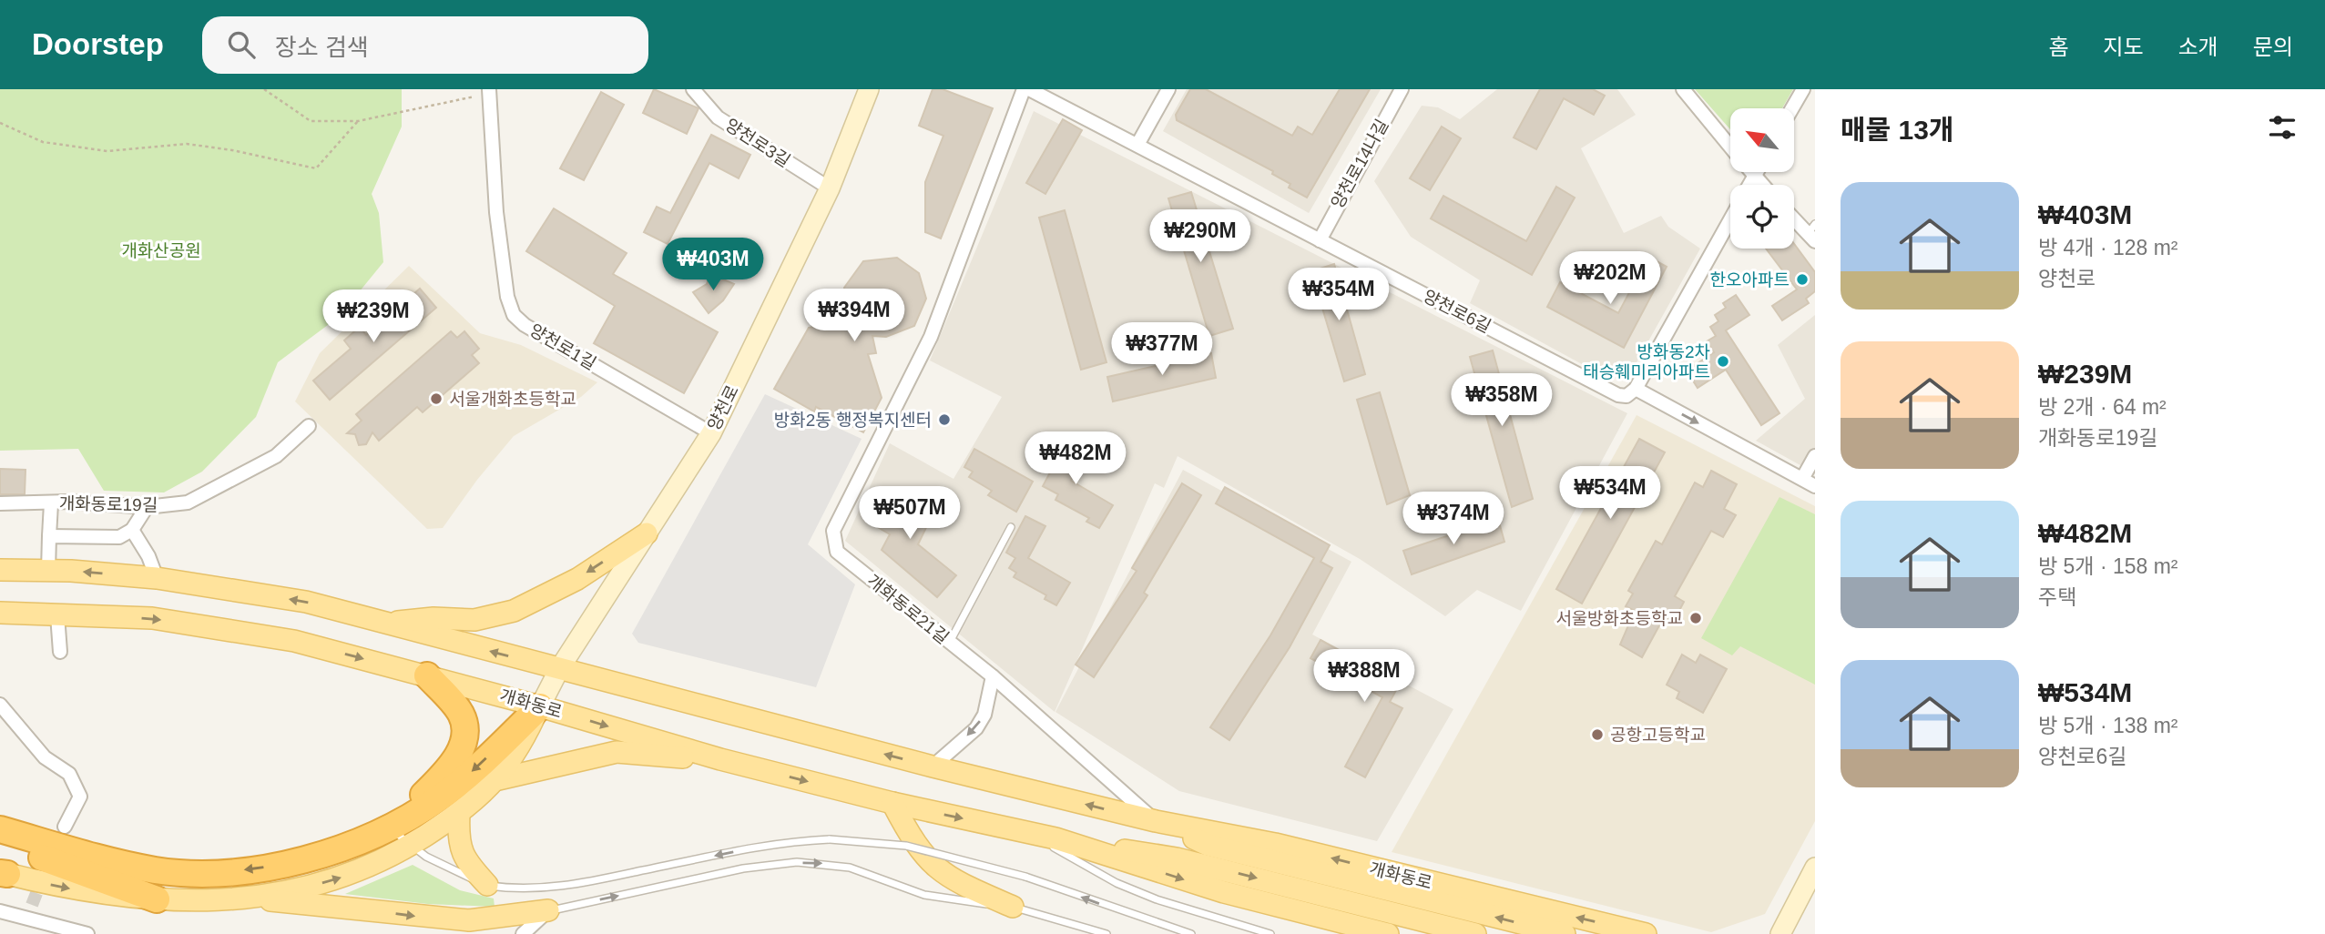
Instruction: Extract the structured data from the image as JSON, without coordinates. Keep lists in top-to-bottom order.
{
  "streets": {
    "main road": ["양천로", "개화동로"],
    "street": [
      "양천로3길",
      "양천로14나길",
      "양천로6길",
      "양천로1길",
      "개화동로19길",
      "개화동로21길"
    ]
  },
  "crossings": [
    ["양천로3길", "양천로"],
    ["양천로14나길", "양천로6길"],
    ["양천로1길", "양천로"],
    ["양천로", "개화동로"],
    ["개화동로21길", "개화동로"]
  ],
  "parks": ["개화산공원"],
  "places": [
    "한오아파트",
    "방화동2차 태승훼미리아파트",
    "서울개화초등학교",
    "방화2동 행정복지센터",
    "서울방화초등학교",
    "공항고등학교"
  ],
  "north": "top left",
  "page": {
    "header": "Doorstep",
    "search": "장소 검색",
    "nav": [
      "홈",
      "지도",
      "소개",
      "문의"
    ],
    "heading": "매물 13개",
    "list": [
      {
        "name": "₩403M",
        "note": "방 4개 · 128 m² · 양천로"
      },
      {
        "name": "₩239M",
        "note": "방 2개 · 64 m² · 개화동로19길"
      },
      {
        "name": "₩482M",
        "note": "방 5개 · 158 m² · 주택"
      },
      {
        "name": "₩534M",
        "note": "방 5개 · 138 m² · 양천로6길"
      }
    ],
    "price": [
      "₩290M",
      "₩403M",
      "₩202M",
      "₩354M",
      "₩394M",
      "₩239M",
      "₩377M",
      "₩358M",
      "₩482M",
      "₩534M",
      "₩507M",
      "₩374M",
      "₩388M"
    ]
  }
}
